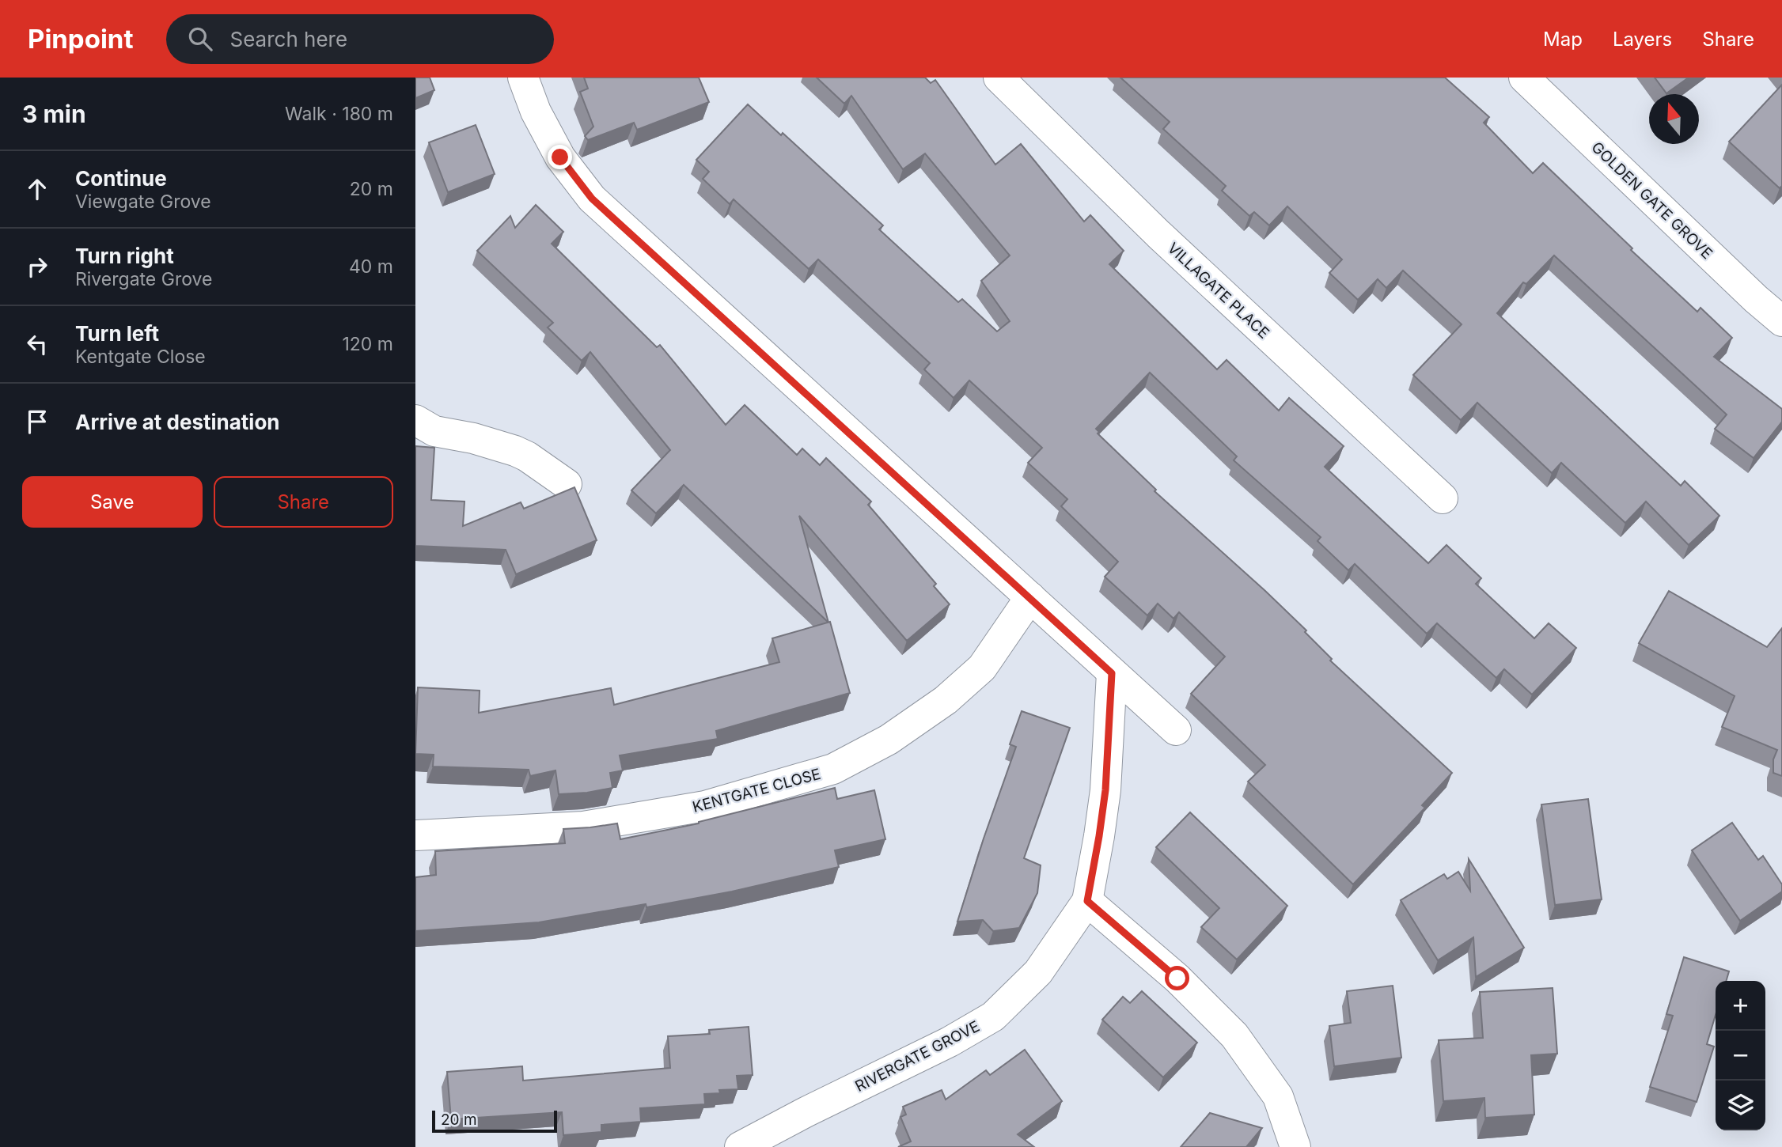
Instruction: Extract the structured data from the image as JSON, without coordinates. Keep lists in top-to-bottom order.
{
  "streets": {
    "street": [
      "GOLDEN GATE GROVE",
      "VILLAGATE PLACE",
      "KENTGATE CLOSE",
      "RIVERGATE GROVE"
    ]
  },
  "scale_bar": "20 m",
  "north": "top",
  "page": {
    "header": "Pinpoint",
    "search": "Search here",
    "nav": ["Map", "Layers", "Share"],
    "heading": ["3 min", "Walk · 180 m"],
    "list": [
      ["Continue", "Viewgate Grove", "20 m"],
      ["Turn right", "Rivergate Grove", "40 m"],
      ["Turn left", "Kentgate Close", "120 m"],
      "Arrive at destination"
    ],
    "buttons": ["Save", "Share"],
    "map_buttons": ["+", "−"],
    "scale": "20 m"
  }
}
